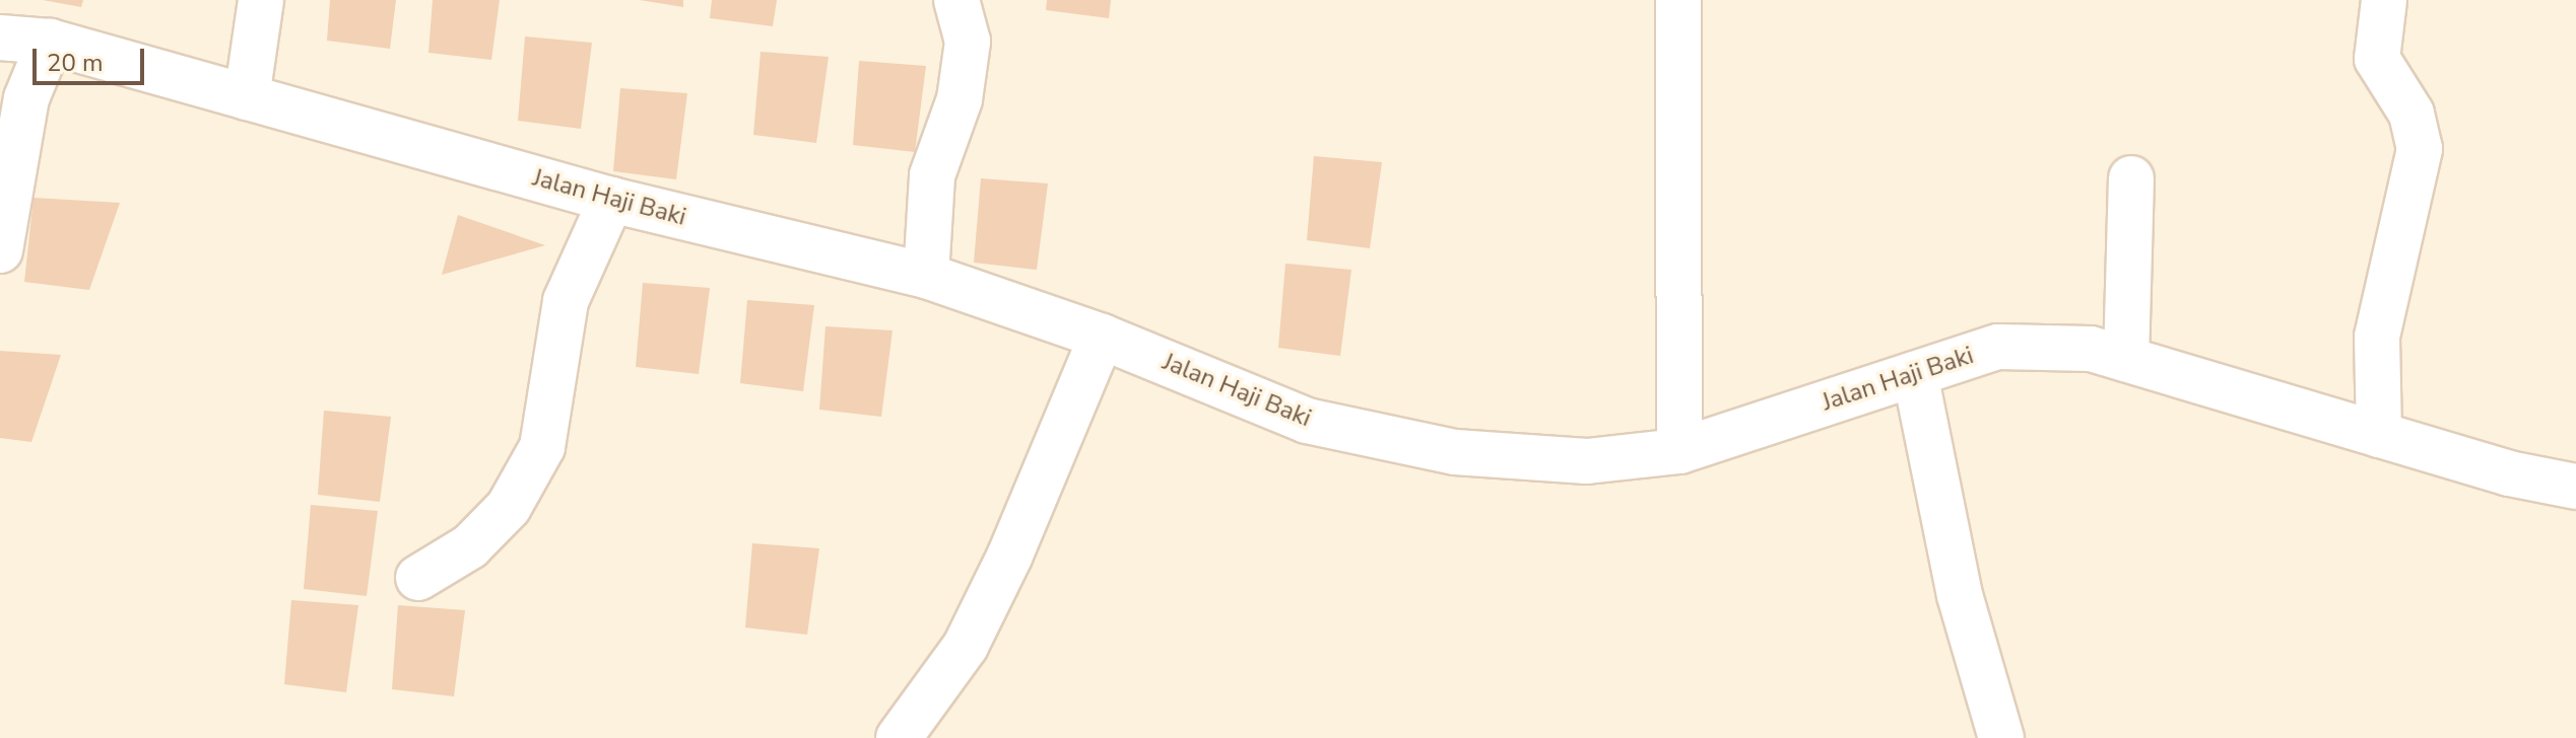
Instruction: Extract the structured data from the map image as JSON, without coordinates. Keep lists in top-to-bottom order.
{
  "streets": {
    "street": ["Jalan Haji Baki"]
  },
  "scale_bar": "20 m"
}
